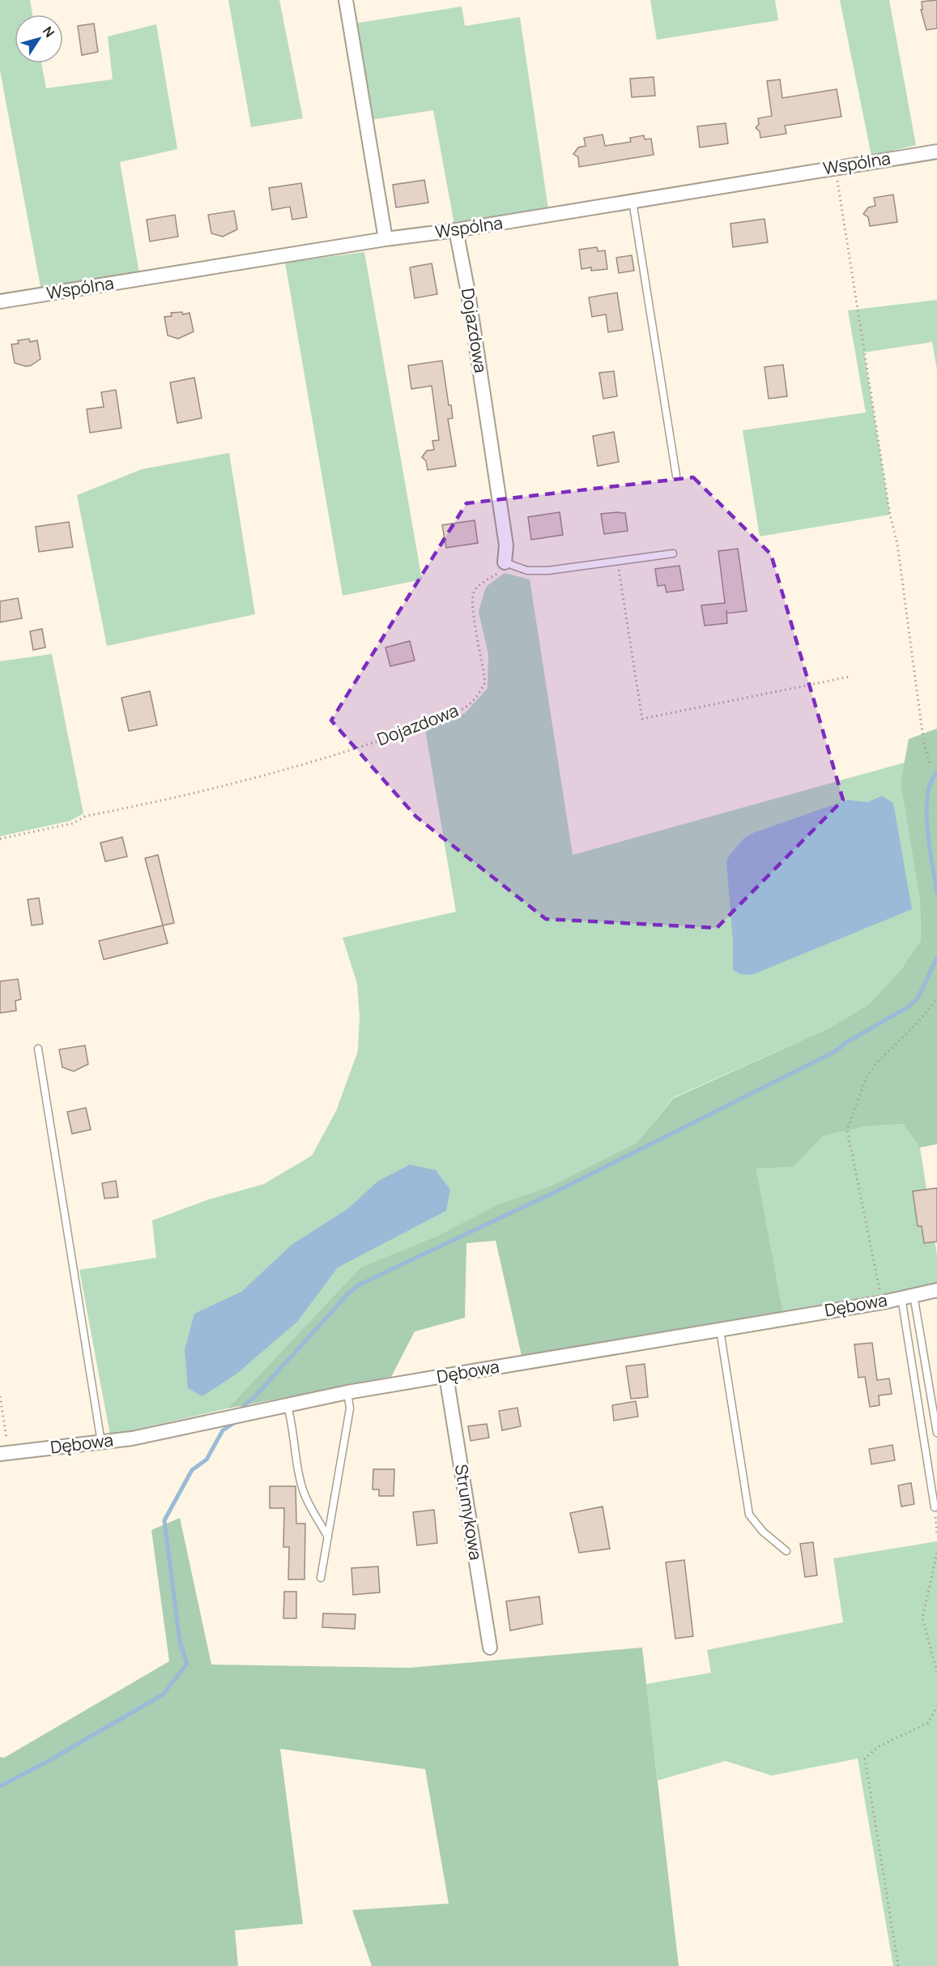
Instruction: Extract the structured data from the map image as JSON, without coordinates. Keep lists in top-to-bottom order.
{
  "streets": {
    "street": [
      "Wspólna",
      "Dojazdowa",
      "Dębowa",
      "Strumykowa"
    ]
  },
  "crossings": [
    ["Wspólna", "Dojazdowa"],
    ["Dębowa", "Strumykowa"]
  ],
  "north": "top right"
}
